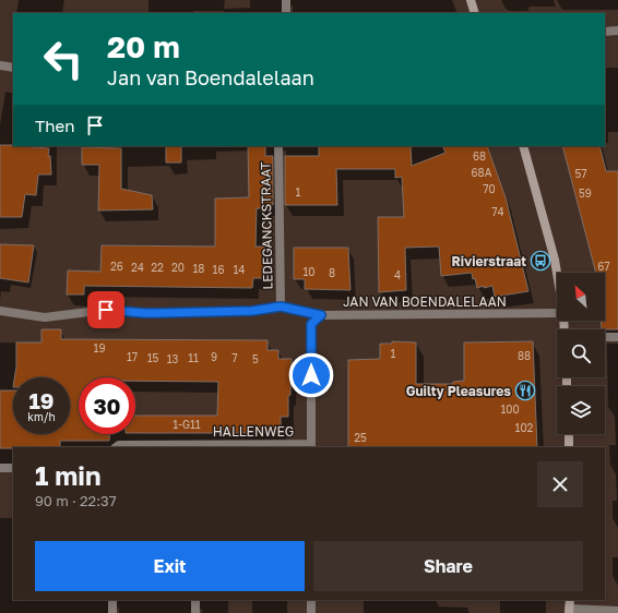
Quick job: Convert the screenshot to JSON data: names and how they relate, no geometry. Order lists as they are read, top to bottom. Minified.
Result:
{"streets":{"street":["LEDEGANCKSTRAAT","JAN VAN BOENDALELAAN","HALLENWEG"]},"crossings":[["LEDEGANCKSTRAAT","JAN VAN BOENDALELAAN"]],"places":{"bus stop":["Rivierstraat"],"restaurant":["Guilty Pleasures"]},"house_numbers":["68","68A","57","70","1","59","74","26","67","24","22","20","18","16","14","10","8","4","19","1","88","17","9","15","11","7","13","5","100","1-G11","102","25"],"north":"top left","page":{"turn":["20 m","Jan van Boendalelaan"],"then":"Then","speed":"19 km/h","limit":"30","heading":["1 min","90 m · 22:37"],"buttons":["Exit","Share"]}}
